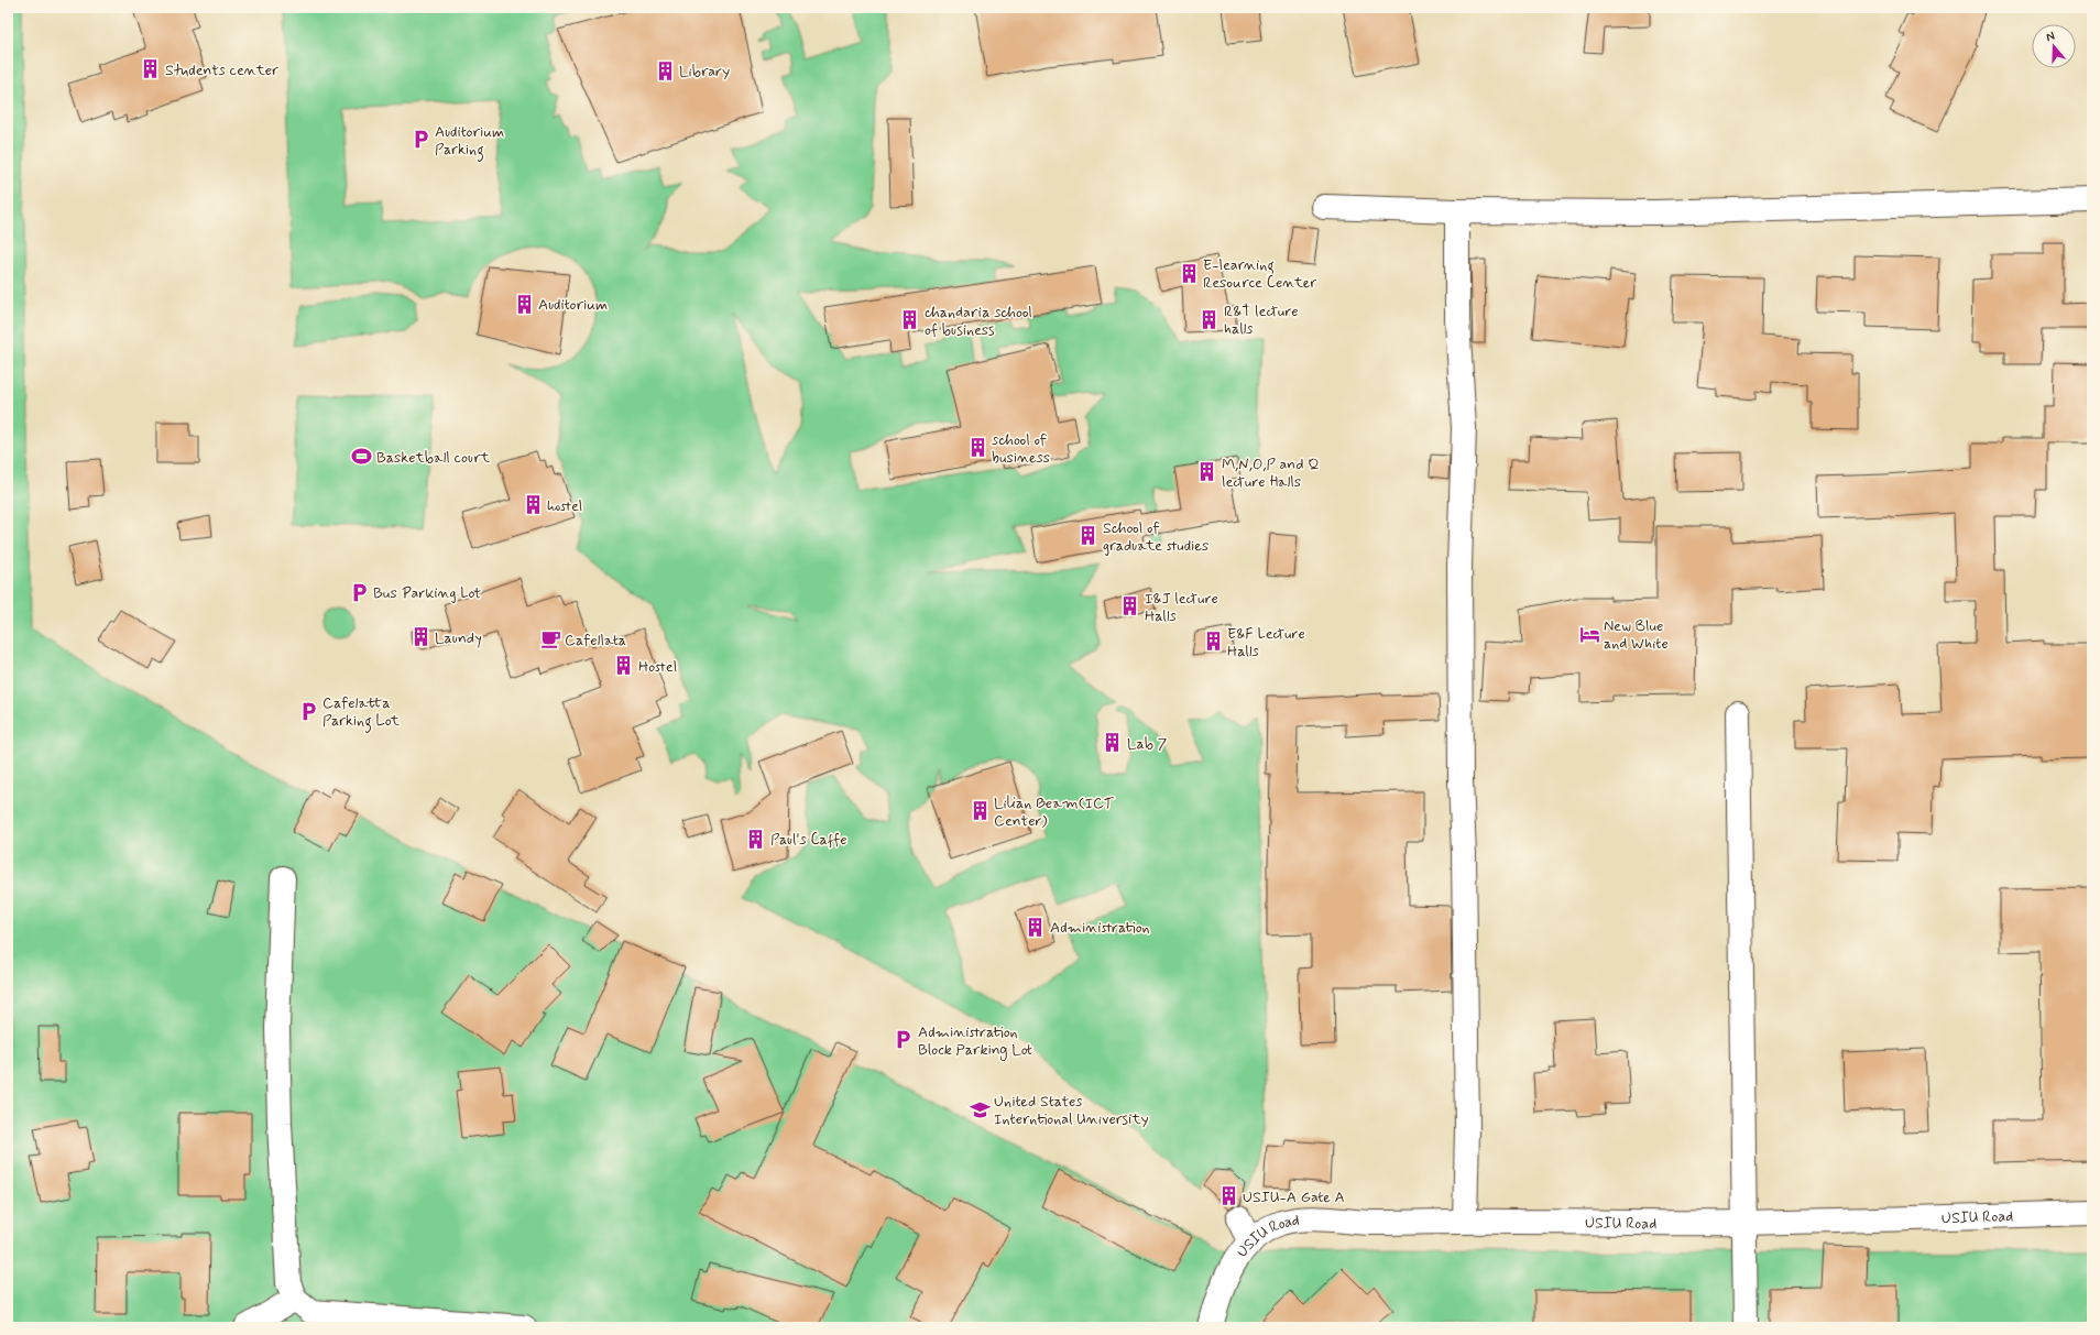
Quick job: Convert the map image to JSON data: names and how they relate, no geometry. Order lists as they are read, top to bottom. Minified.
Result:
{"streets":{"street":["USIU Road"]},"places":{"building":["Students center","Library","E-learning Resource Center","Auditorium","R&T lecture halls","chandaria school of business","school of business","M,N,O,P and Q lecture Halls","hostel","School of graduate studies","I&J lecture Halls","Laundy","E&F Lecture Halls","Hostel","Lab 7","Lilian Beam(ICT Center)","Paul's Caffe","Administration","USIU-A Gate A"],"parking":["Auditorium Parking","Bus Parking Lot","Cafelatta Parking Lot","Administration Block Parking Lot"],"sports":["Basketball court"],"hotel":["New Blue and White"],"cafe":["Cafellata"],"school or university":["United States Interntional University"]},"north":"top"}
